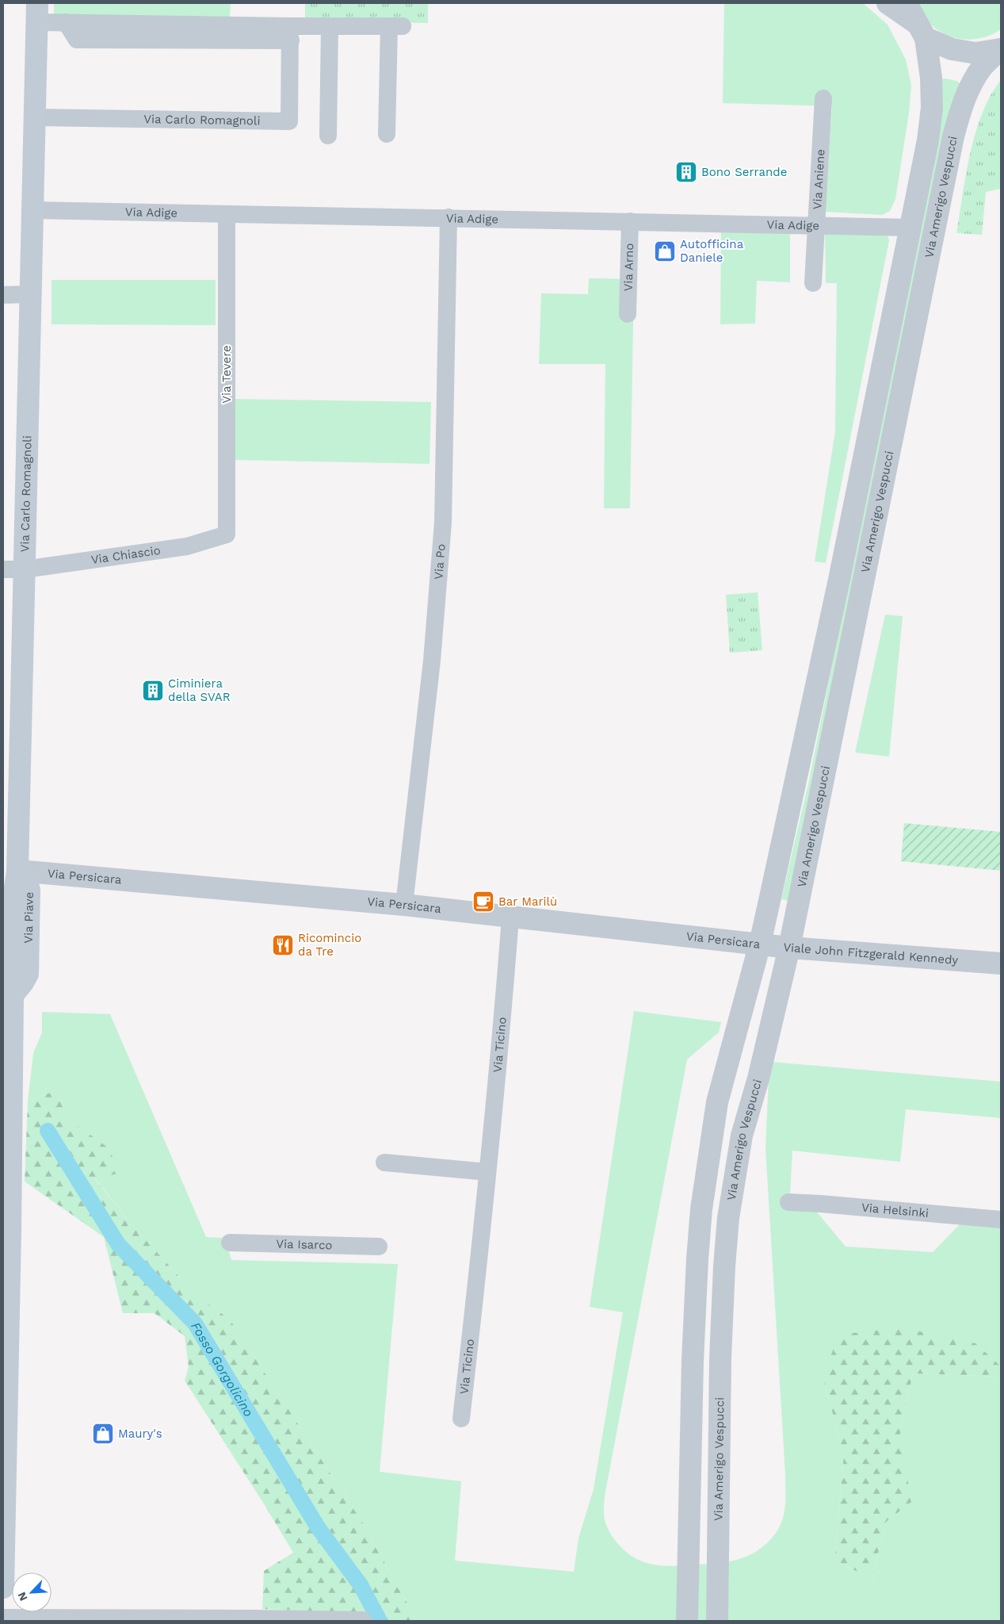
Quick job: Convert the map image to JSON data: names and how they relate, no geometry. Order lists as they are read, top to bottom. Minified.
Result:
{"streets":{"main road":["Via Carlo Romagnoli","Via Piave"],"street":["Via Aniene","Via Amerigo Vespucci","Via Adige","Via Arno","Via Tevere","Via Chiascio","Via Po","Via Persicara","Viale John Fitzgerald Kennedy","Via Ticino","Via Helsinki","Via Isarco"]},"crossings":[["Via Carlo Romagnoli","Via Adige"],["Via Carlo Romagnoli","Via Chiascio"],["Via Carlo Romagnoli","Via Persicara"],["Via Carlo Romagnoli","Via Piave"],["Via Aniene","Via Adige"],["Via Amerigo Vespucci","Via Adige"],["Via Amerigo Vespucci","Via Persicara"],["Via Amerigo Vespucci","Viale John Fitzgerald Kennedy"],["Via Adige","Via Arno"],["Via Adige","Via Tevere"],["Via Adige","Via Po"],["Via Tevere","Via Chiascio"],["Via Po","Via Persicara"],["Via Persicara","Via Piave"],["Via Persicara","Viale John Fitzgerald Kennedy"],["Via Persicara","Via Ticino"]],"water":["Fosso Gorgolicino"],"places":{"building":["Bono Serrande","Ciminiera della SVAR"],"shop":["Autofficina Daniele","Maury's"],"cafe":["Bar Marilù"],"restaurant":["Ricomincio da Tre"]},"north":"bottom left"}
